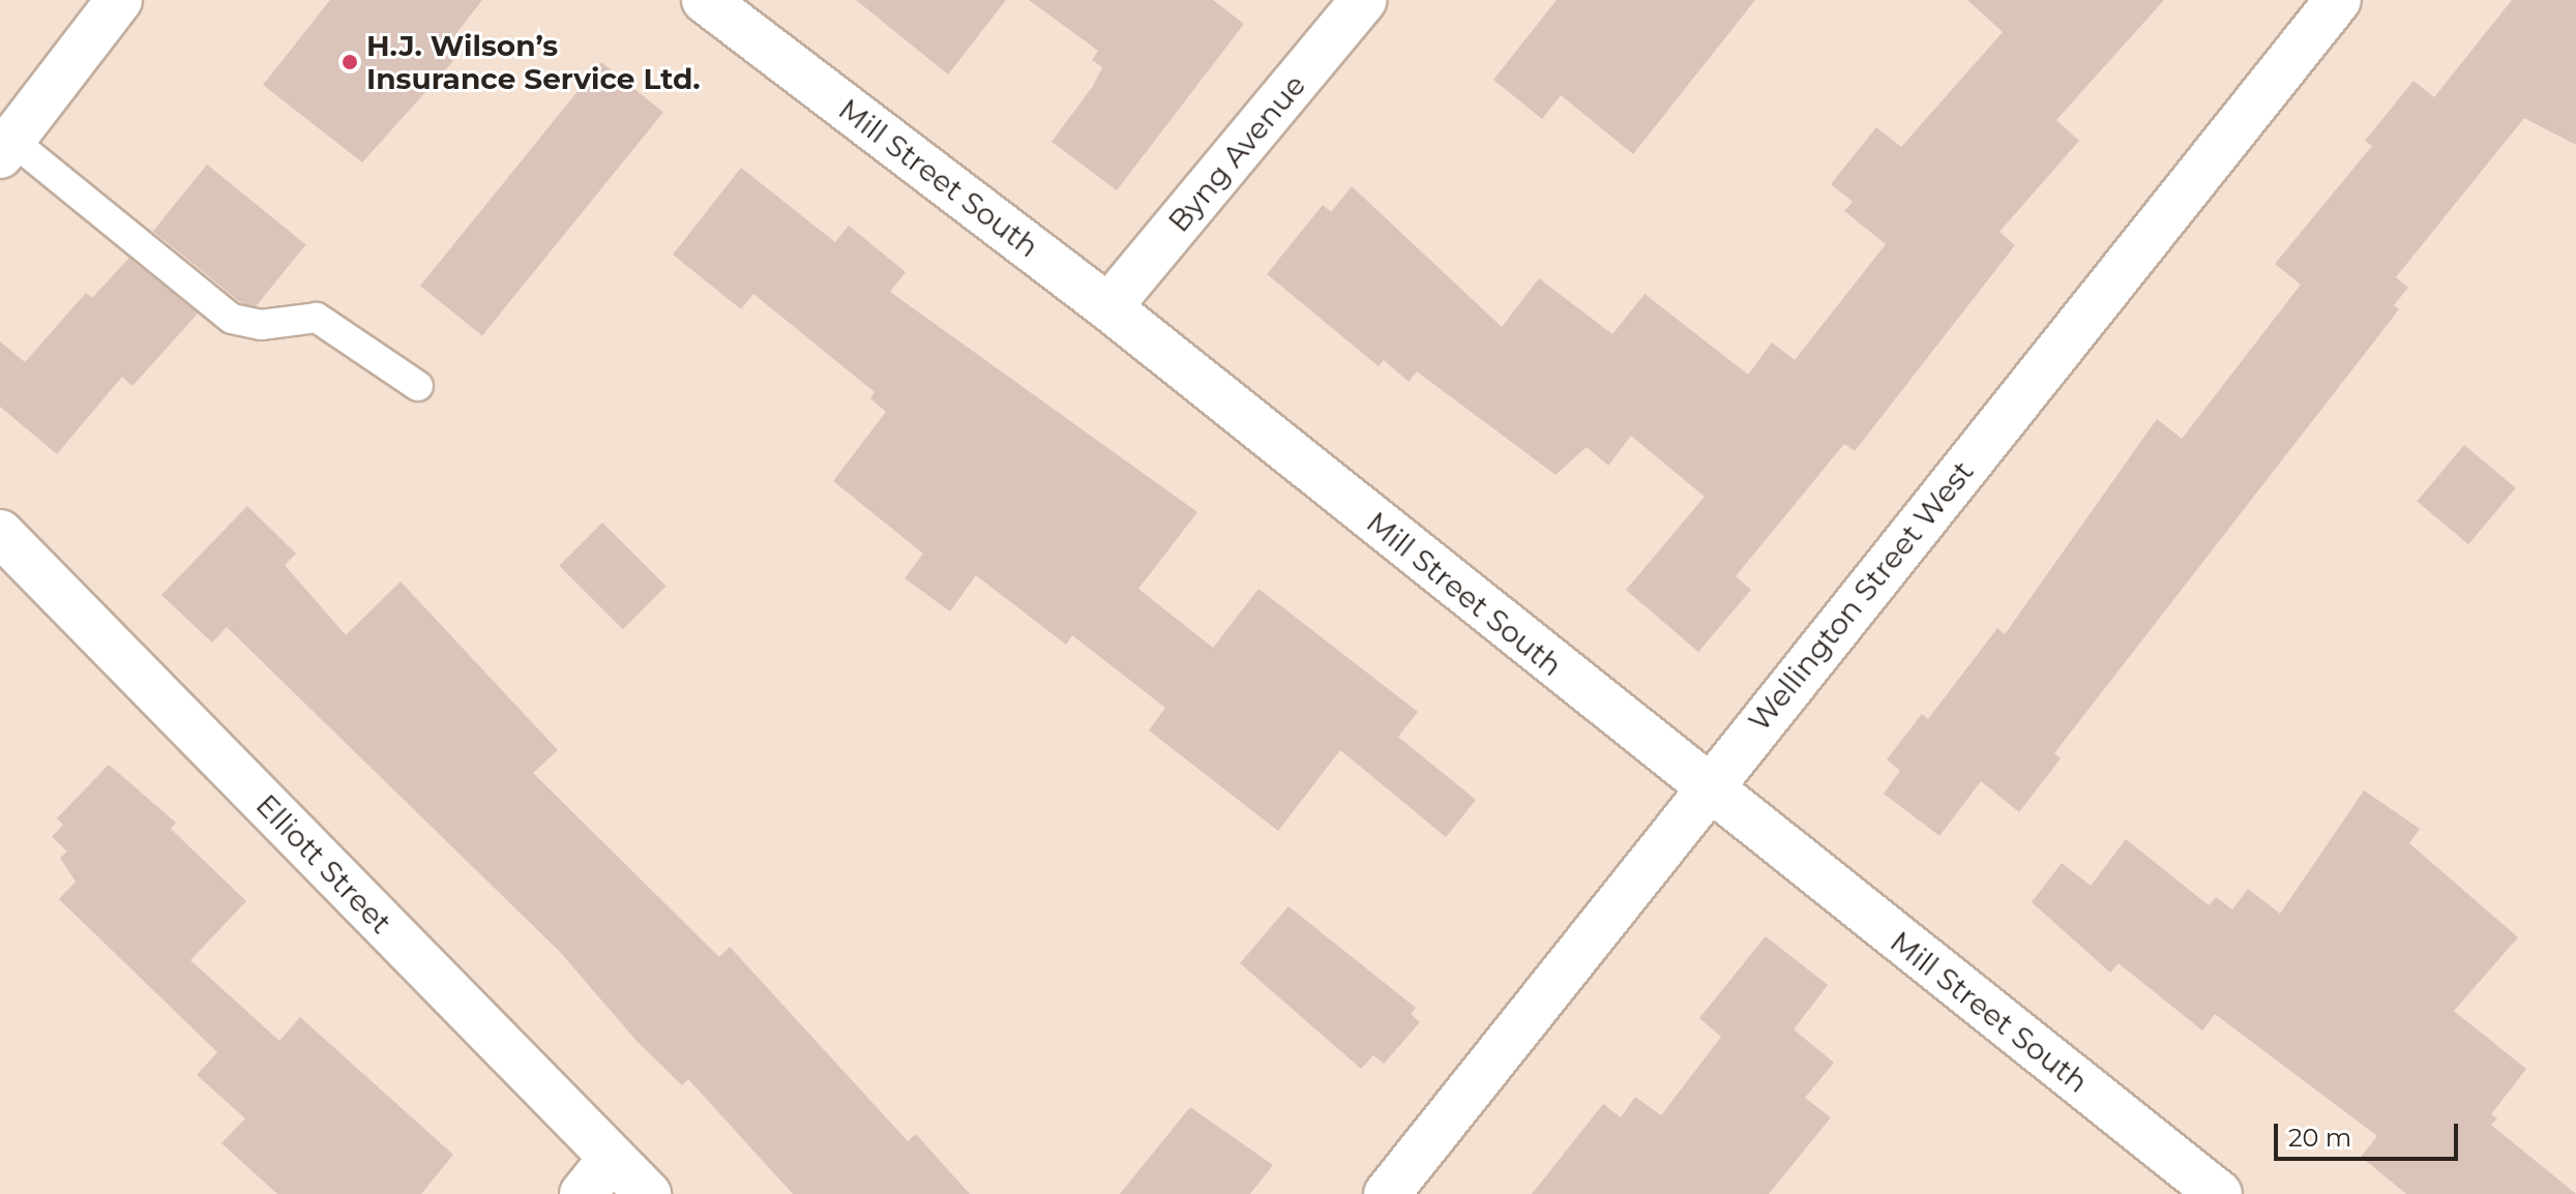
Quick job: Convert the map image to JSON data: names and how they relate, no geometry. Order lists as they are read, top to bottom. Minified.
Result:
{"streets":{"street":["Byng Avenue","Mill Street South","Wellington Street West","Elliott Street"]},"crossings":[["Byng Avenue","Mill Street South"],["Mill Street South","Wellington Street West"]],"places":["H.J. Wilson’s Insurance Service Ltd."],"scale_bar":"20 m"}
